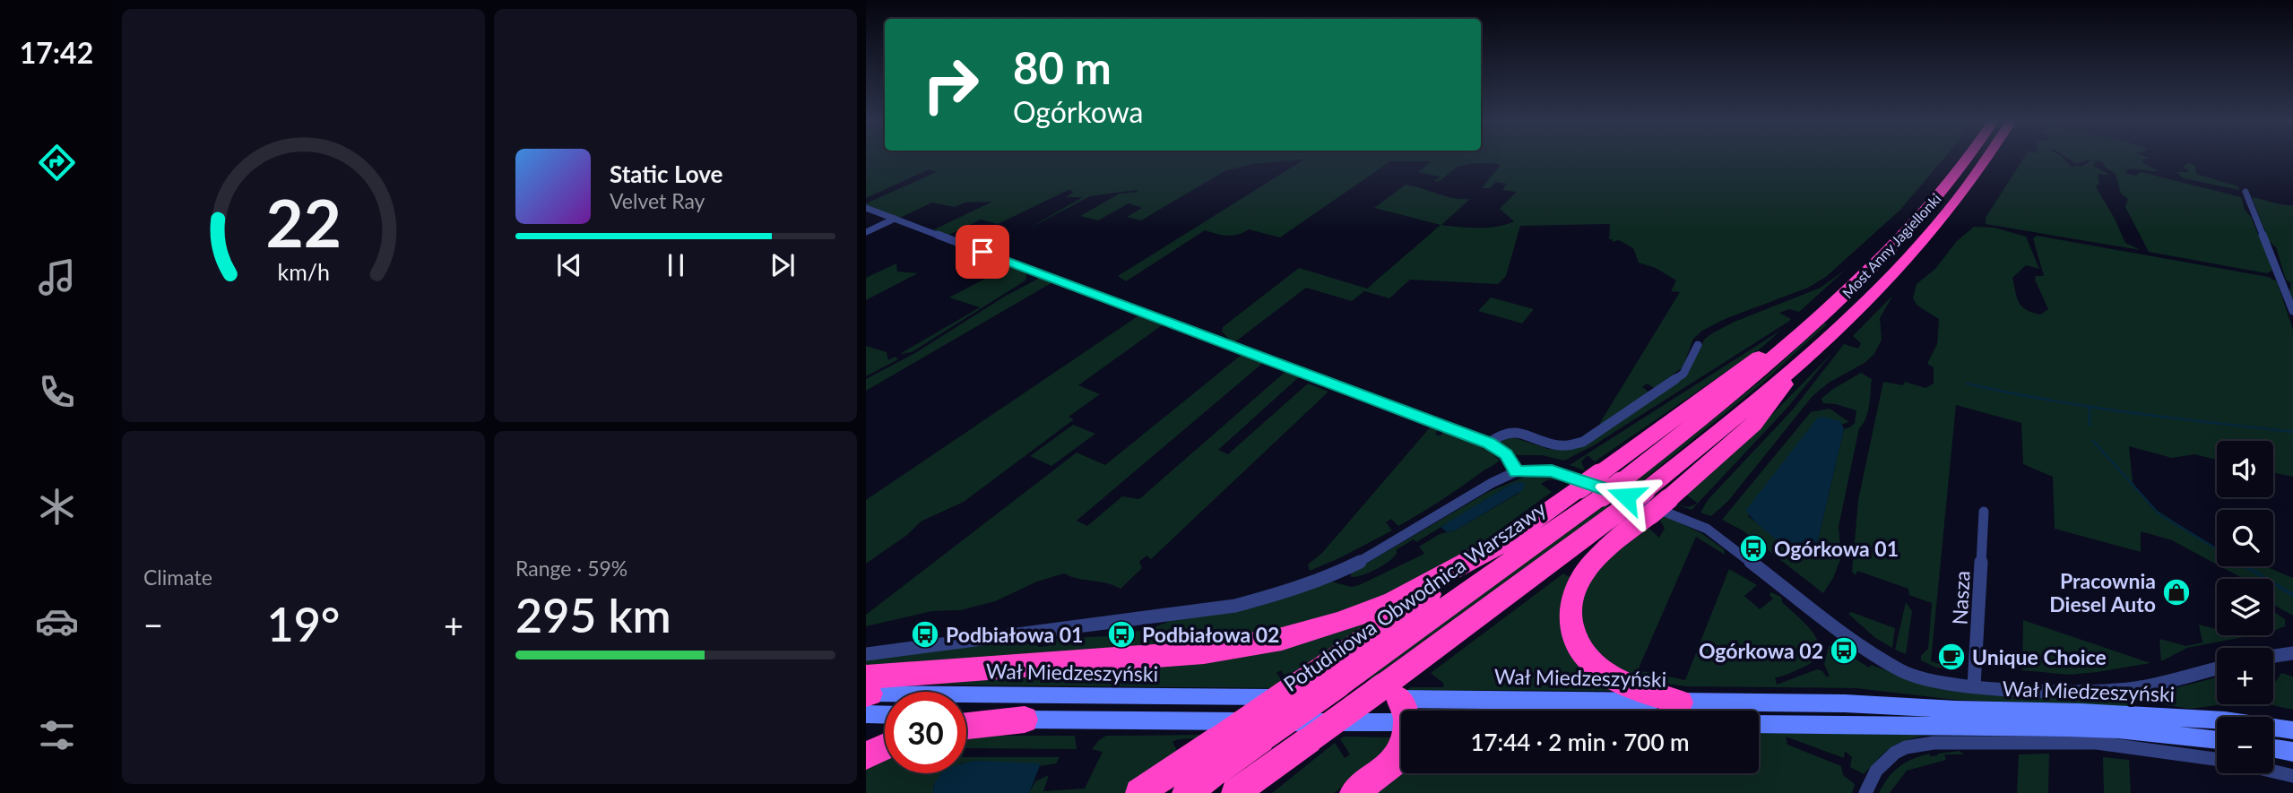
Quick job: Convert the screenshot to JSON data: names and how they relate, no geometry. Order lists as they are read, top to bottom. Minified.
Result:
{"streets":{"highway":["Most Anny Jagiellonki","Południowa Obwodnica Warszawy"],"main road":["Wał Miedzeszyński"],"street":["Nasza"]},"crossings":[["Most Anny Jagiellonki","Południowa Obwodnica Warszawy"]],"places":{"bus stop":["Ogórkowa 01","Podbiałowa 01","Podbiałowa 02","Ogórkowa 02"],"shop":["Pracownia Diesel Auto"],"cafe":["Unique Choice"]},"page":{"tabs":"17:42","turn":["80 m","Ogórkowa"],"song":["Static Love","Velvet Ray"],"tile":["Climate",["Range · 59%","295 km"]],"map_buttons":["+","−"],"heat":["−","19°","+"],"limit":"30","trip":"17:44 · 2 min · 700 m","gauge":["22","km/h"]}}
